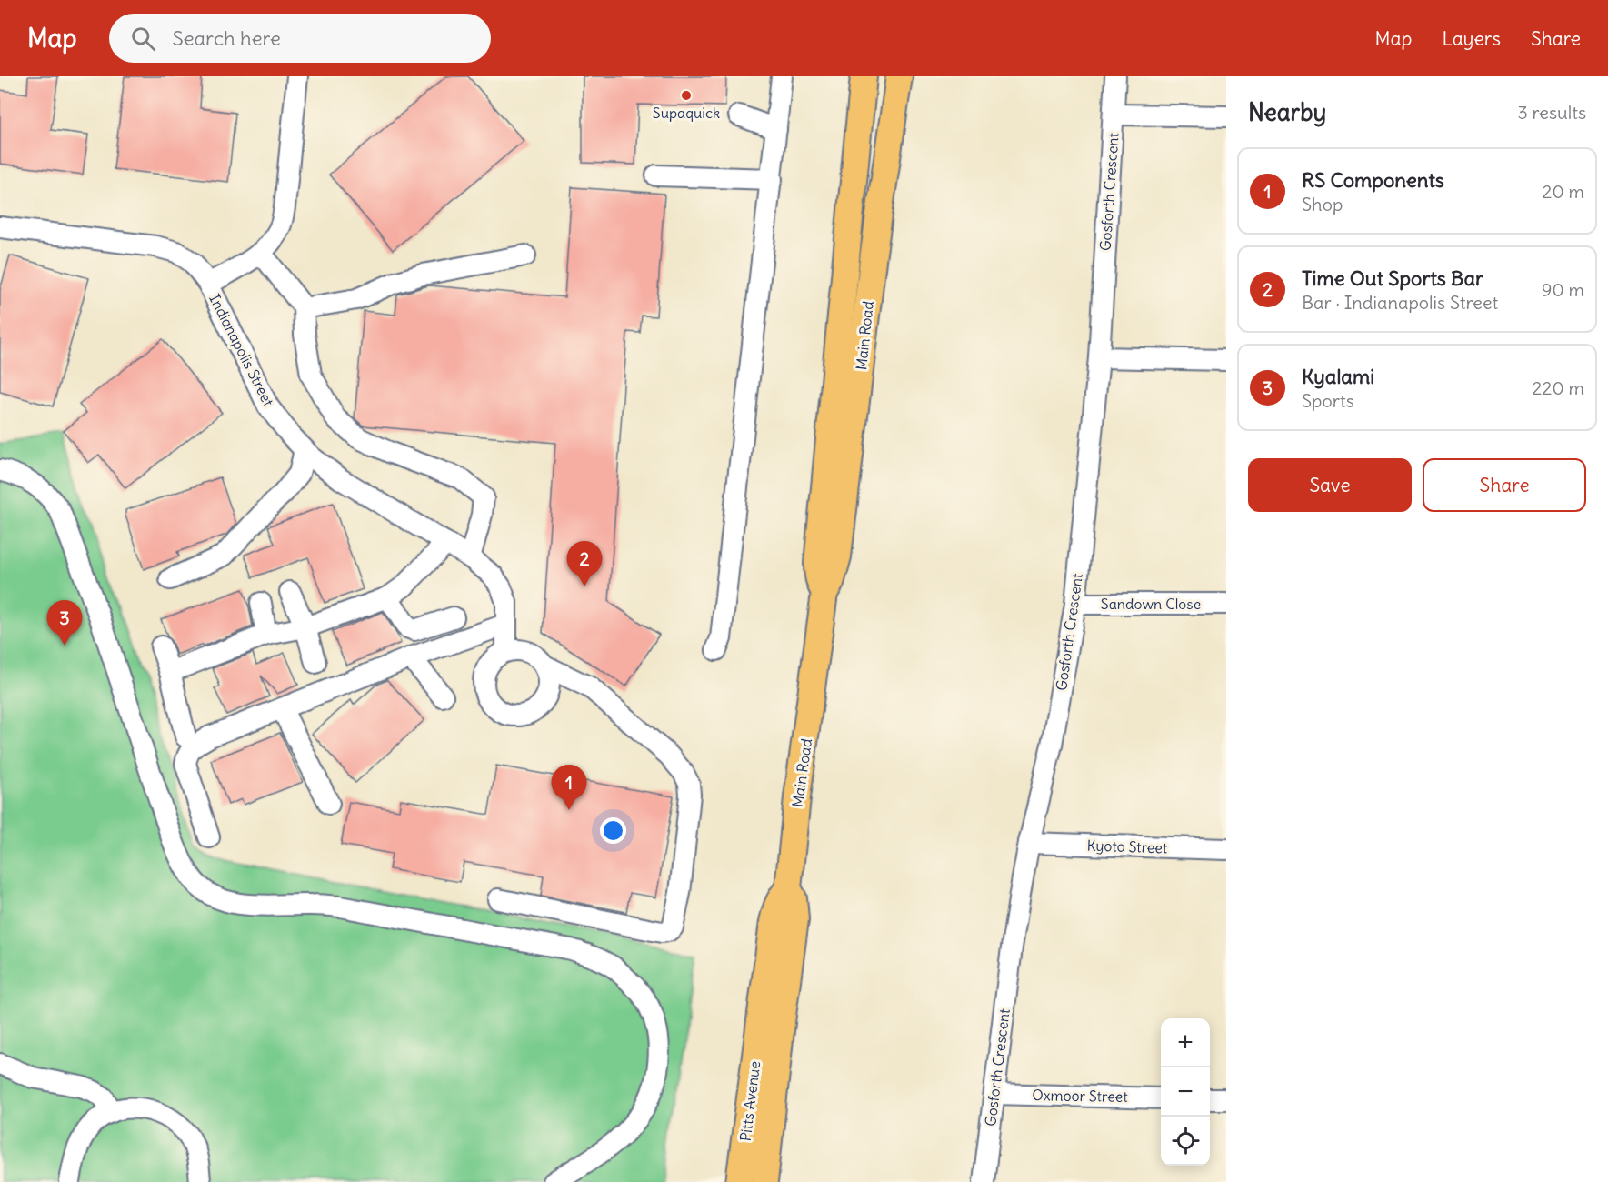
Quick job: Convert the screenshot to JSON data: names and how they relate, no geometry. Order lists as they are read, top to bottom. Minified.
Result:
{"streets":{"main road":["Main Road","Pitts Avenue"],"street":["Gosforth Crescent","Indianapolis Street","Sandown Close","Kyoto Street","Oxmoor Street"]},"crossings":[["Gosforth Crescent","Sandown Close"],["Gosforth Crescent","Kyoto Street"],["Gosforth Crescent","Oxmoor Street"],["Main Road","Pitts Avenue"]],"places":["Supaquick"],"page":{"header":"Map","search":"Search here","nav":["Map","Layers","Share"],"heading":["Nearby","3 results"],"list":[{"mark":"1","name":"RS Components","note":"Shop","value":"20 m"},{"mark":"2","name":"Time Out Sports Bar","note":"Bar · Indianapolis Street","value":"90 m"},{"mark":"3","name":"Kyalami","note":"Sports","value":"220 m"}],"buttons":["Save","Share"],"pins":["2","3","1"],"map_buttons":["+","−"]}}
